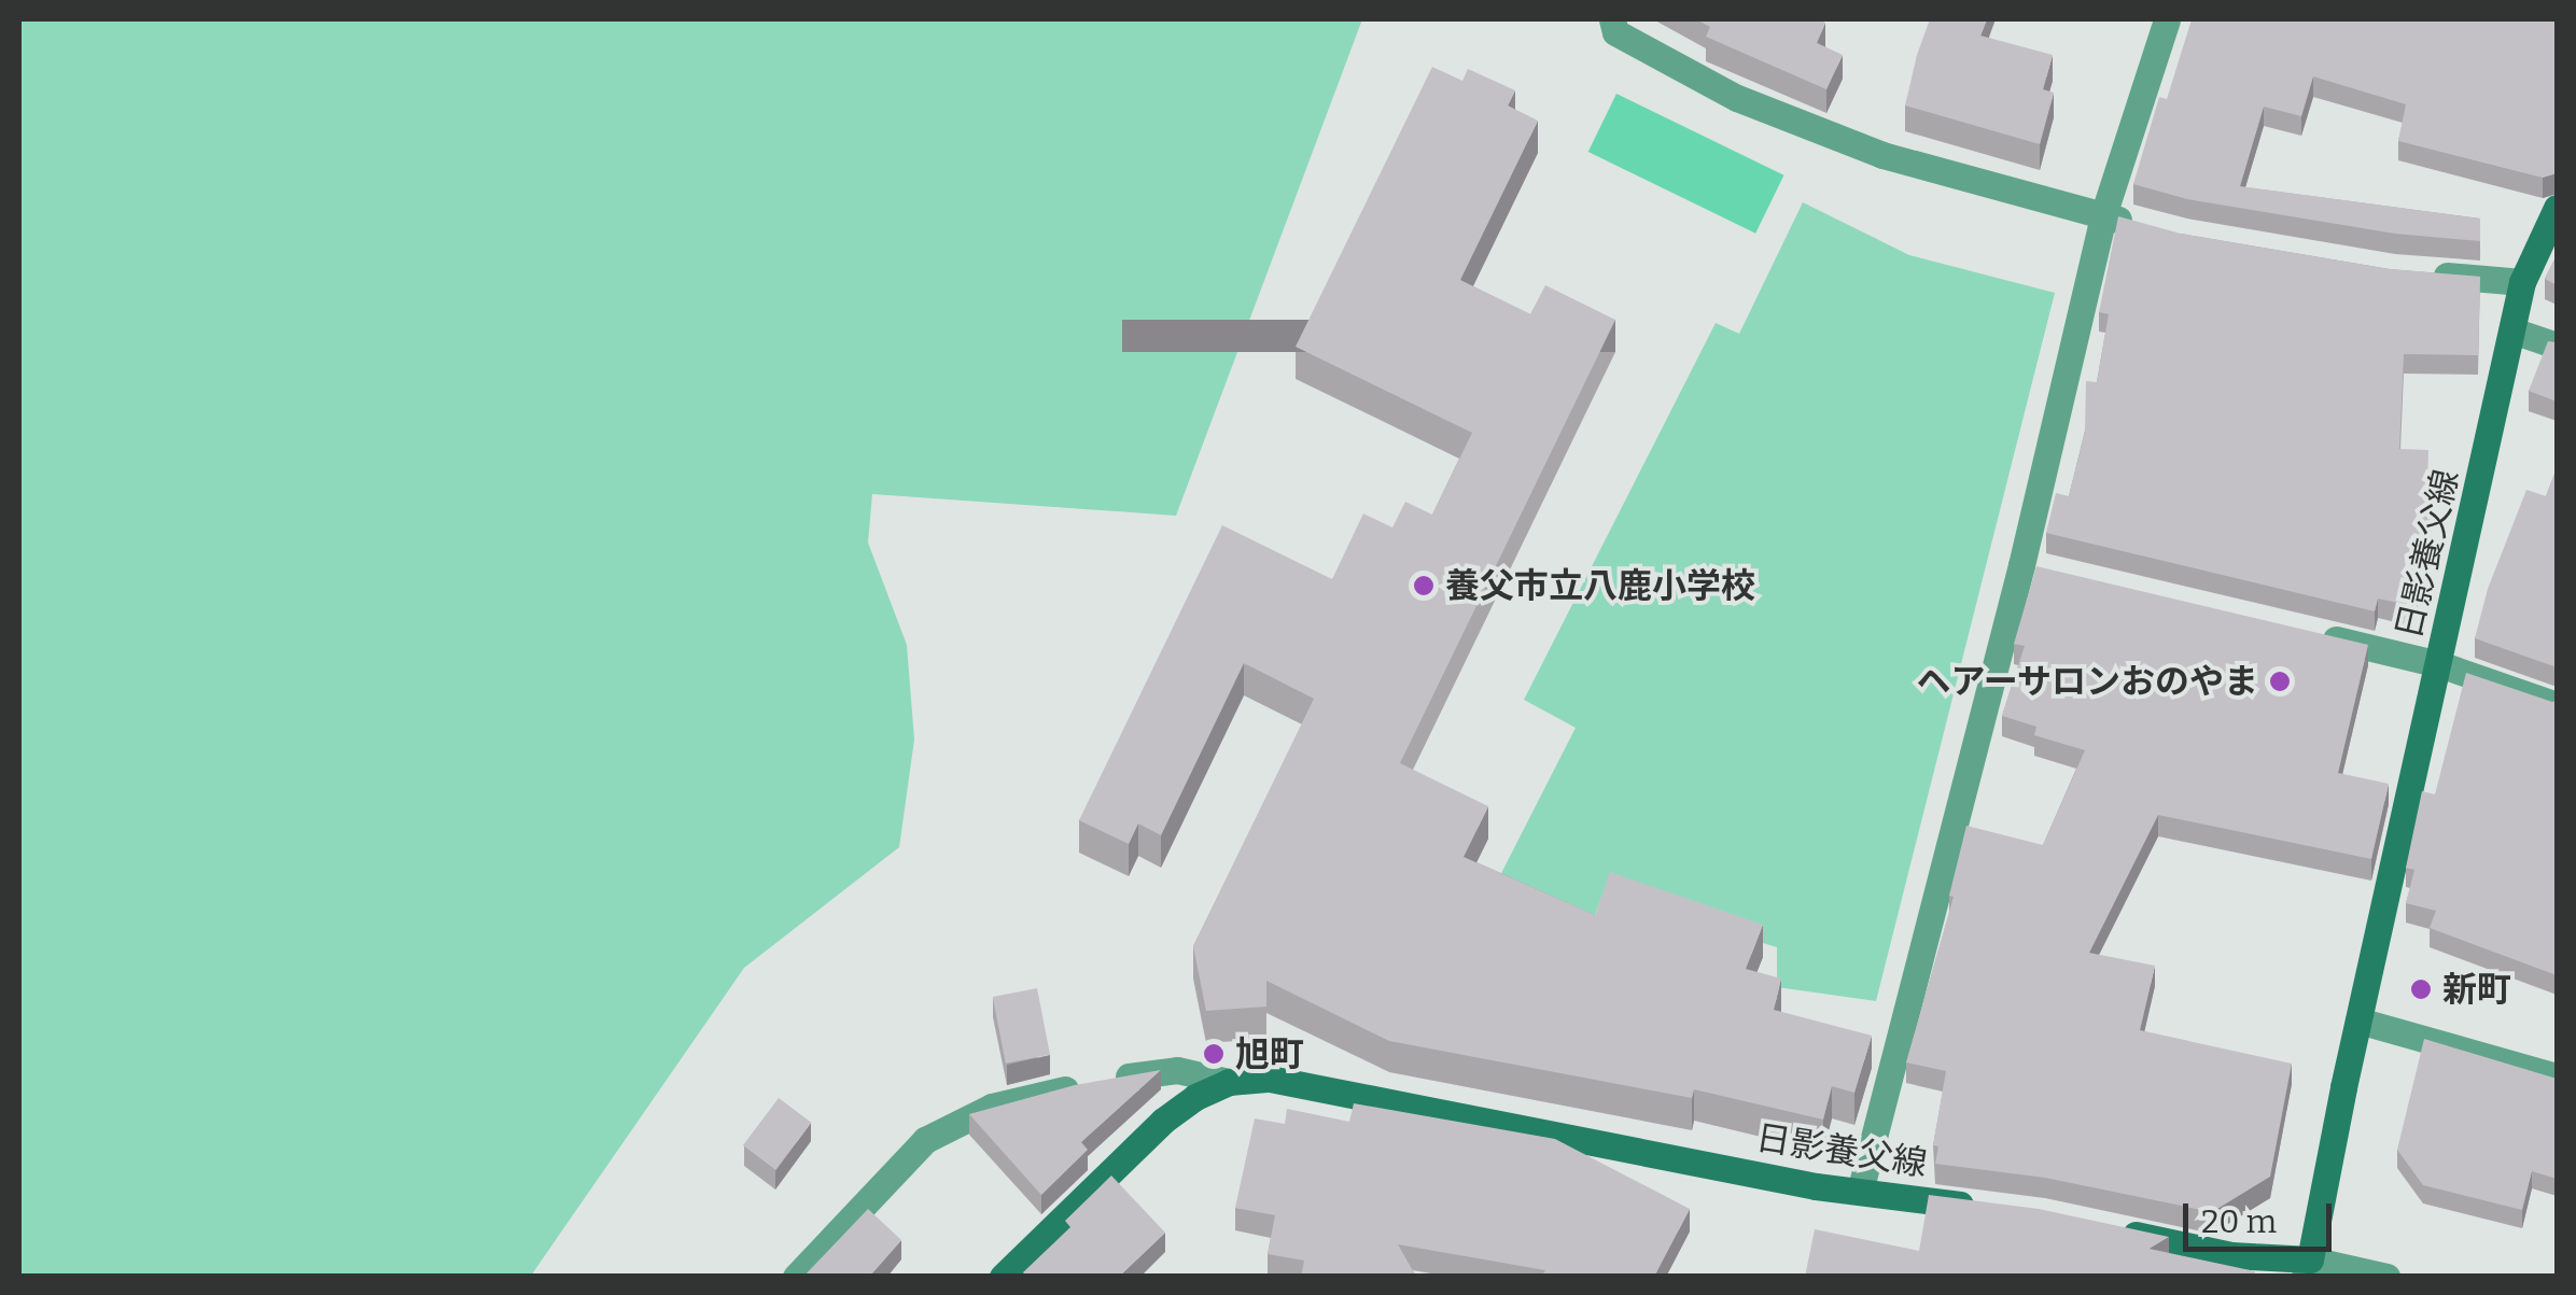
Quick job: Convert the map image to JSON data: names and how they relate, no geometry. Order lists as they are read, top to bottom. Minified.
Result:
{"streets":{"main road":["日影養父線"]},"places":["養父市立八鹿小学校","ヘアーサロンおのやま","新町","旭町"],"scale_bar":"20 m"}
